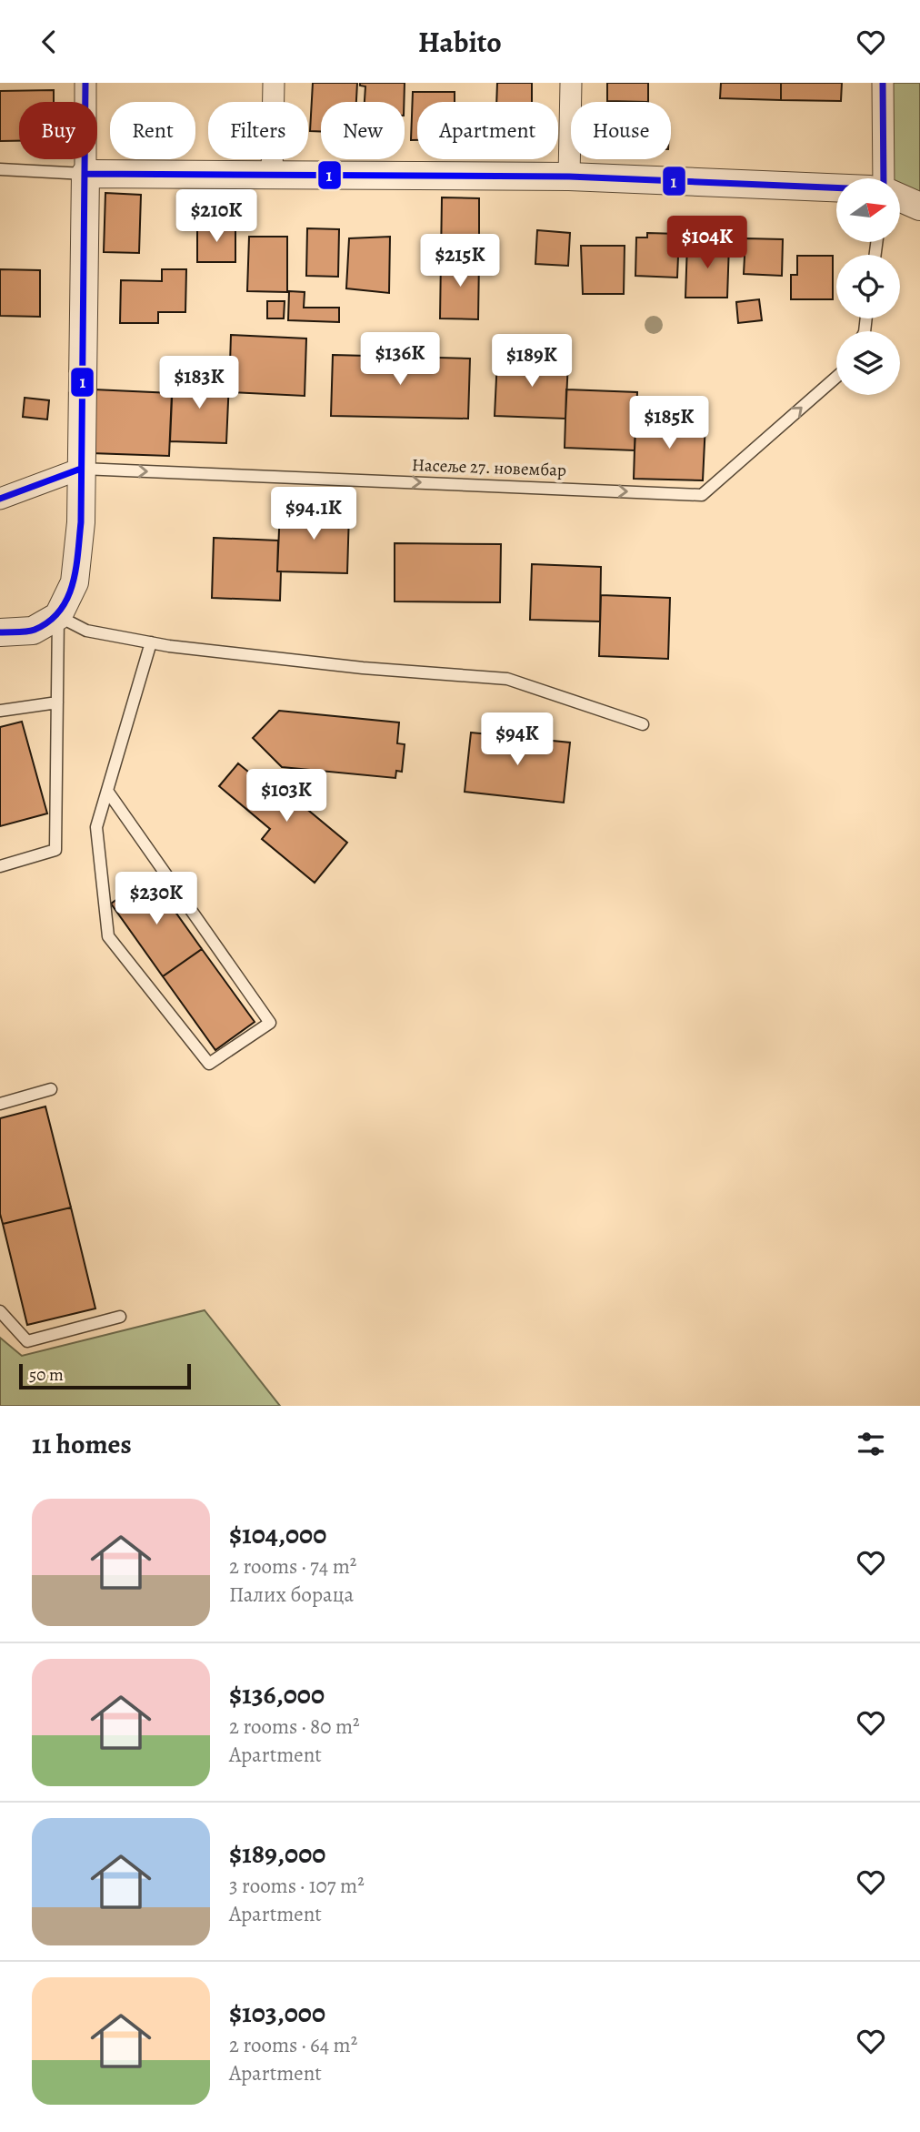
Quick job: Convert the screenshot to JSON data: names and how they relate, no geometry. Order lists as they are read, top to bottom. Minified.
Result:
{"streets":{"lane":["Насеље 27. новембар"]},"one_way":["Насеље 27. новембар"],"lines":["transit line 1"],"scale_bar":"50 m","north":"right","page":{"header":"Habito","chip":["Buy","Rent","Filters","New","Apartment","House"],"price":["$210K","$104K","$215K","$136K","$189K","$183K","$185K","$94.1K","$94K","$103K","$230K"],"scale":"50 m","heading":"11 homes","list":[{"name":"$104,000","note":"2 rooms · 74 m² · Палих бораца"},{"name":"$136,000","note":"2 rooms · 80 m² · Apartment"},{"name":"$189,000","note":"3 rooms · 107 m² · Apartment"},{"name":"$103,000","note":"2 rooms · 64 m² · Apartment"}]}}
